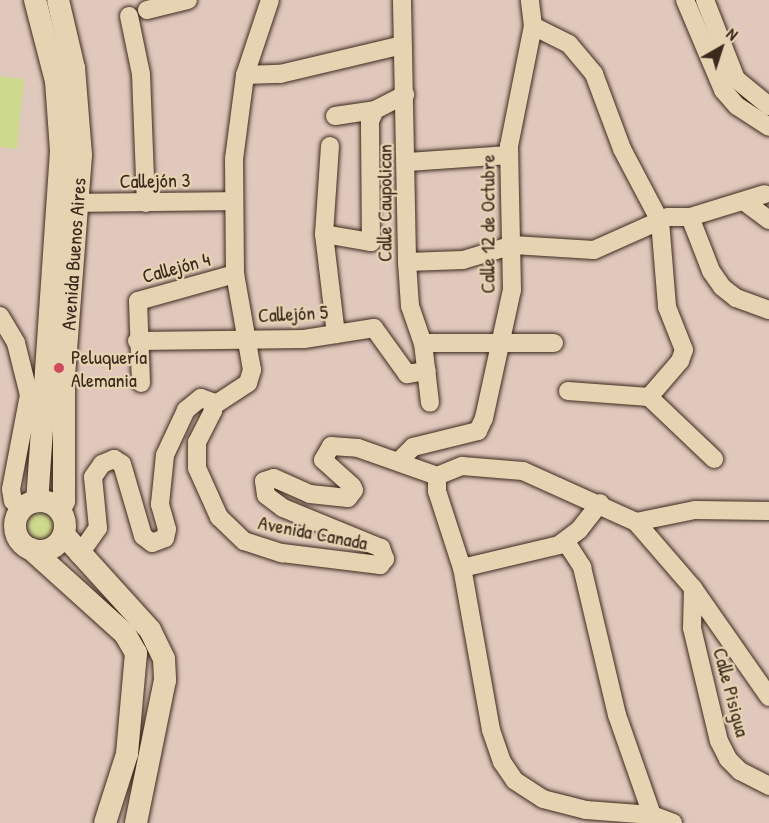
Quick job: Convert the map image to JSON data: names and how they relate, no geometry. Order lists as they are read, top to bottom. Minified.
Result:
{"streets":{"main road":["Avenida Buenos Aires"],"street":["Callejón 3","Calle Caupolican","Calle 12 de Octubre","Callejón 4","Callejón 5","Avenida Canada","Calle Pisigua"]},"crossings":[["Callejón 3","Avenida Buenos Aires"],["Calle Caupolican","Callejón 5"],["Calle 12 de Octubre","Avenida Canada"],["Callejón 4","Callejón 5"]],"places":["Peluquería Alemania"],"north":"top right"}
